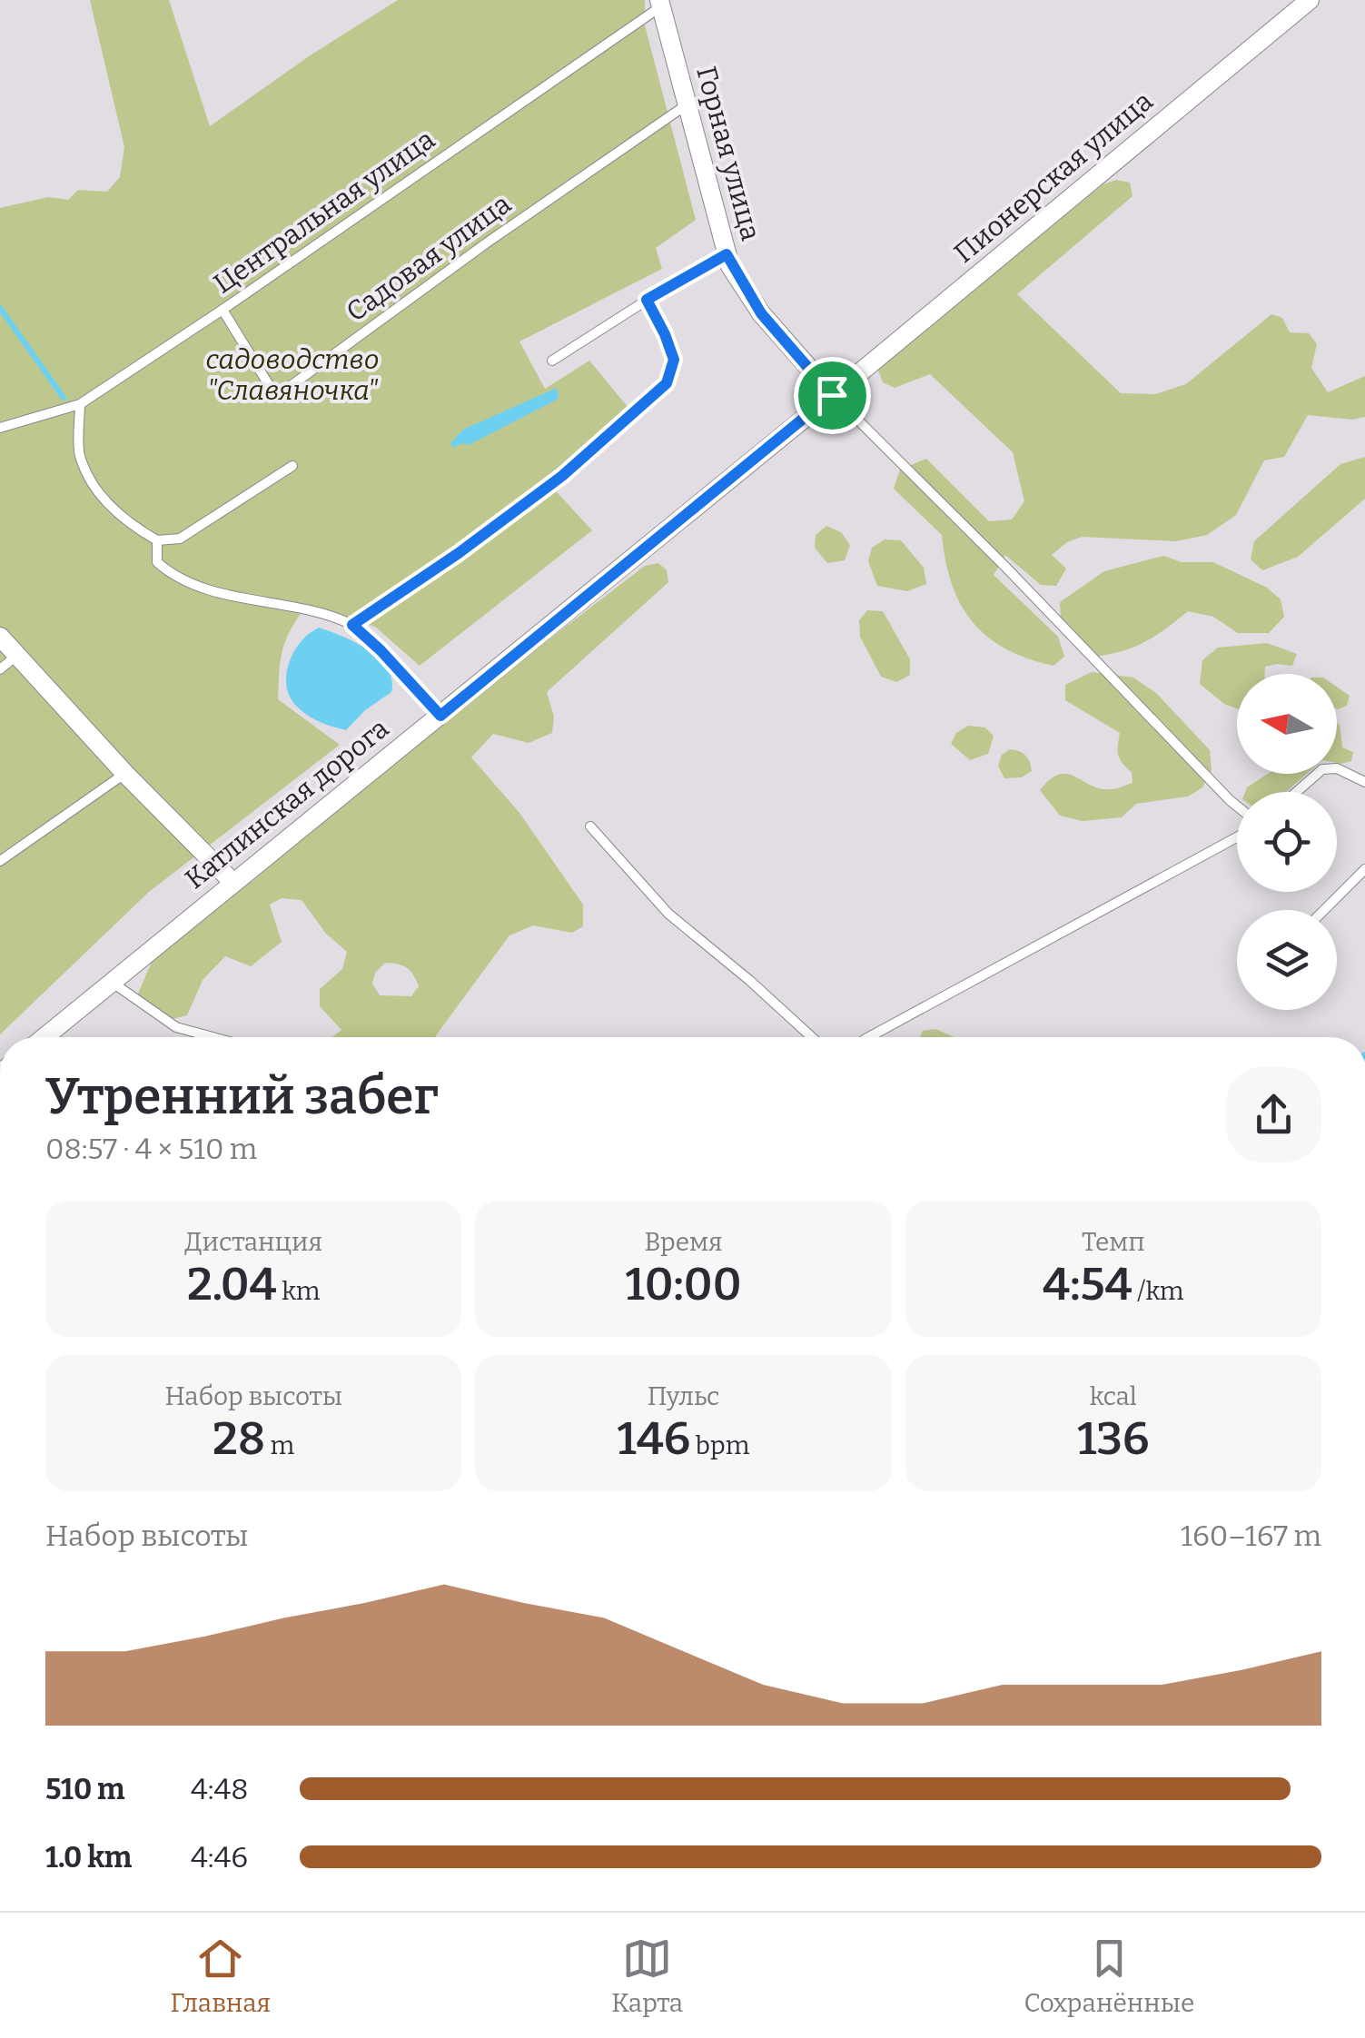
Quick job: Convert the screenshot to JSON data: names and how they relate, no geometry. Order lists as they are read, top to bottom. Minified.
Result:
{"streets":{"street":["Горная улица","Пионерская улица","Катлинская дорога"],"lane":["Центральная улица","Садовая улица"]},"crossings":[["Горная улица","Пионерская улица"],["Горная улица","Центральная улица"],["Горная улица","Садовая улица"],["Горная улица","Катлинская дорога"],["Пионерская улица","Катлинская дорога"],["Центральная улица","Садовая улица"]],"parks":["садоводство \"Славяночка\""],"north":"left","page":{"heading":["Утренний забег","08:57 · 4 × 510 m"],"stats":[["Дистанция","2.04 km"],["Время","10:00"],["Темп","4:54 /km"],["Набор высоты","28 m"],["Пульс","146 bpm"],["kcal","136"]],"chart":["Набор высоты","160–167 m"],"list":[{"name":"510 m","note":"4:48"},{"name":"1.0 km","note":"4:46"}],"tabs":["Главная","Карта","Сохранённые"]}}
